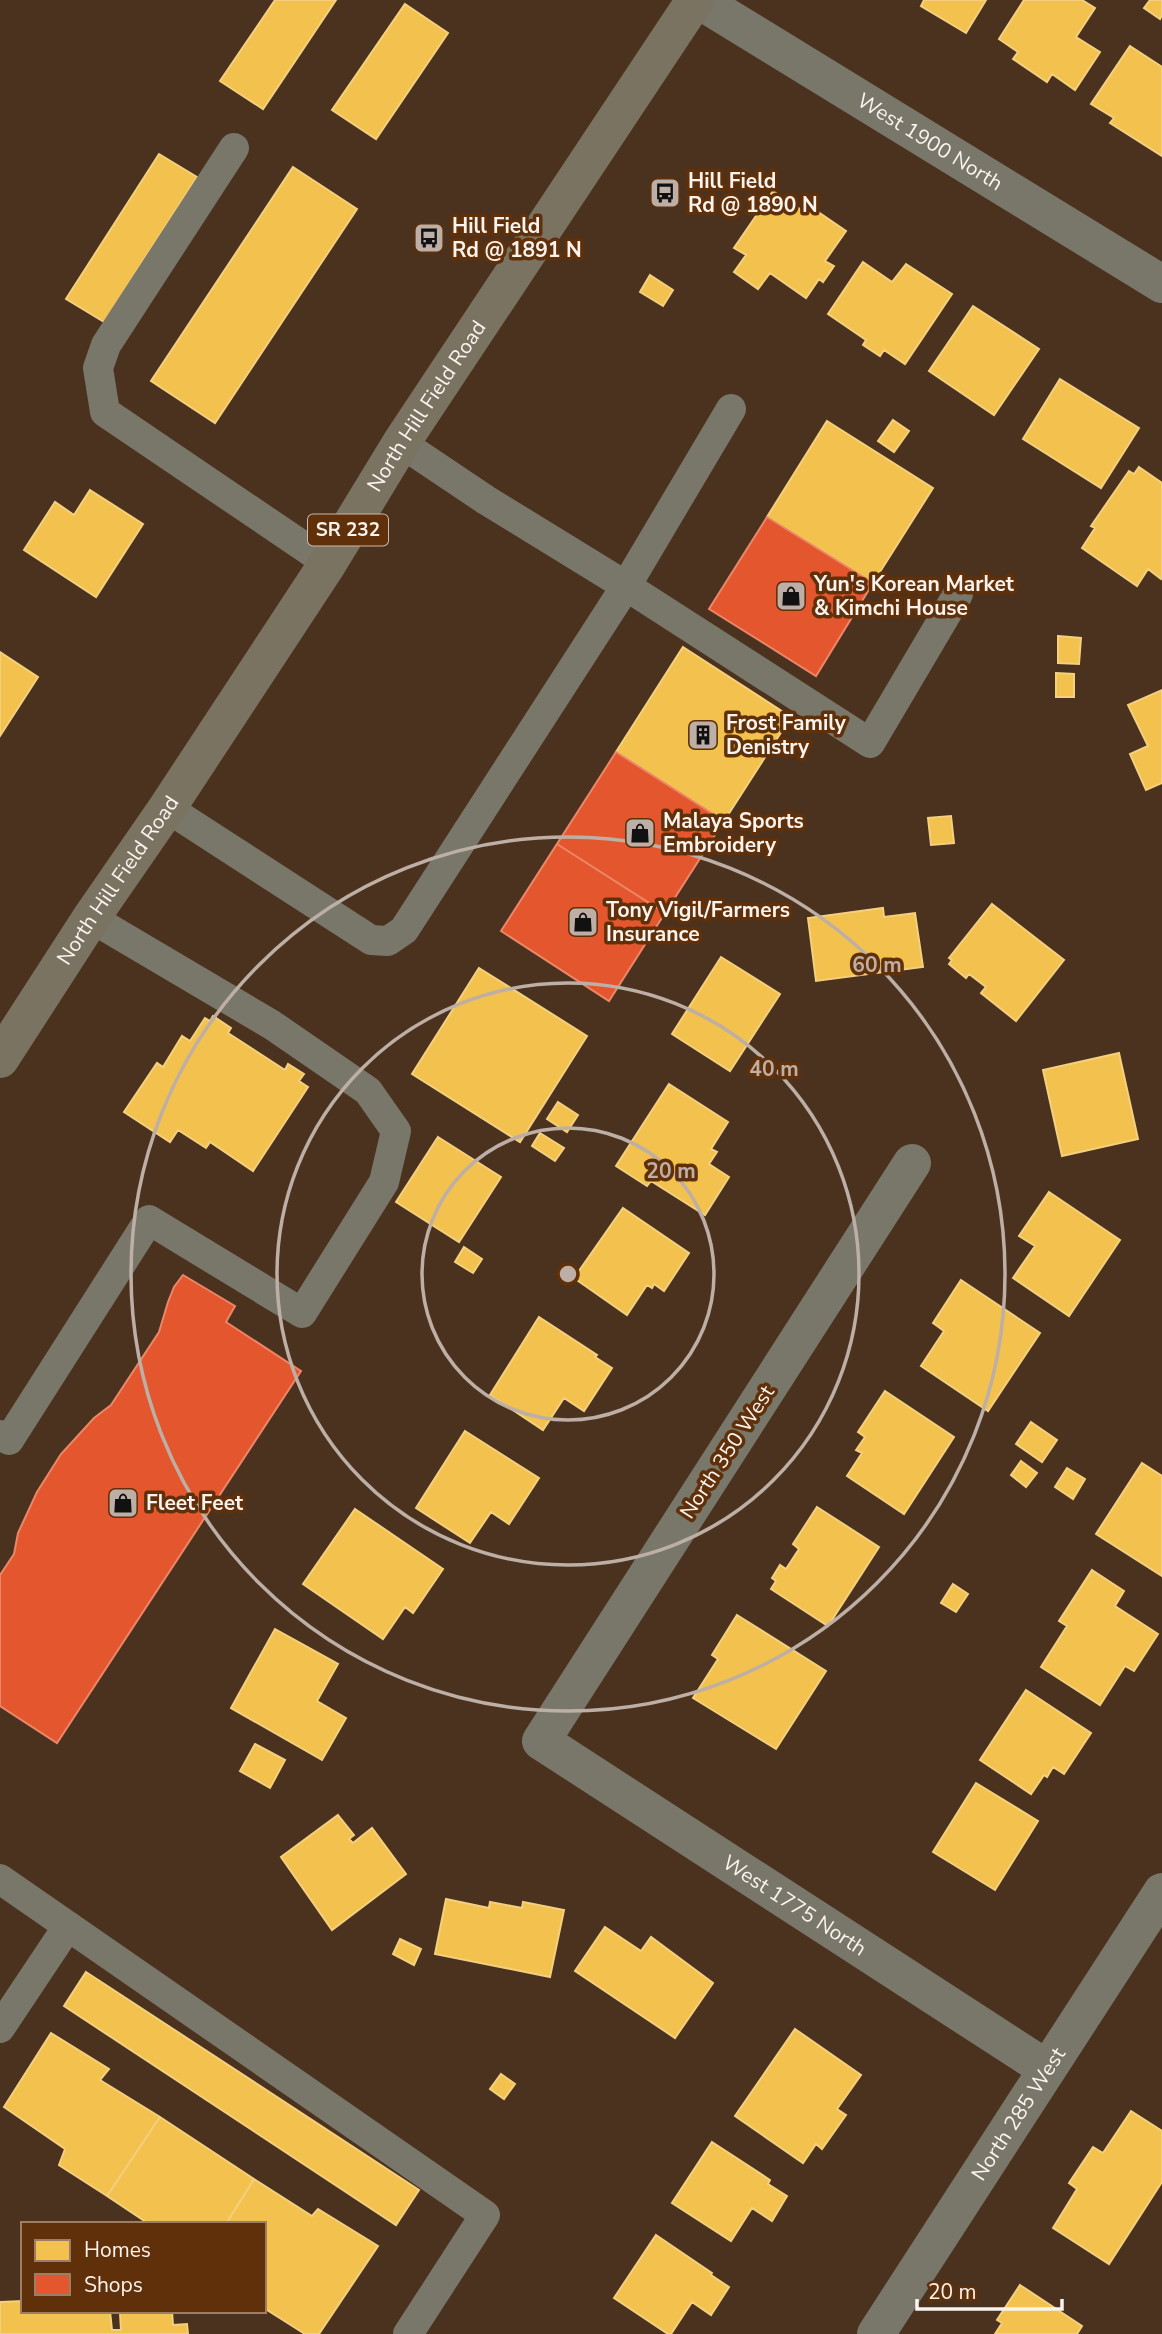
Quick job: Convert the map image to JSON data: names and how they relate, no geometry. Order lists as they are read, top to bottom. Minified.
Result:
{"streets":{"main road":["North Hill Field Road","SR 232"],"street":["West 1900 North","North 350 West","West 1775 North","North 285 West"]},"crossings":[["West 1900 North","North Hill Field Road"],["North 350 West","West 1775 North"],["West 1775 North","North 285 West"]],"places":{"bus stop":["Hill Field Rd @ 1890 N","Hill Field Rd @ 1891 N"],"shop":["Yun's Korean Market & Kimchi House","Malaya Sports Embroidery","Tony Vigil/Farmers Insurance","Fleet Feet"],"building":["Frost Family Denistry"]},"legend":["Homes","Shops"],"scale_bar":"20 m","rings":["60 m","40 m","20 m"]}
